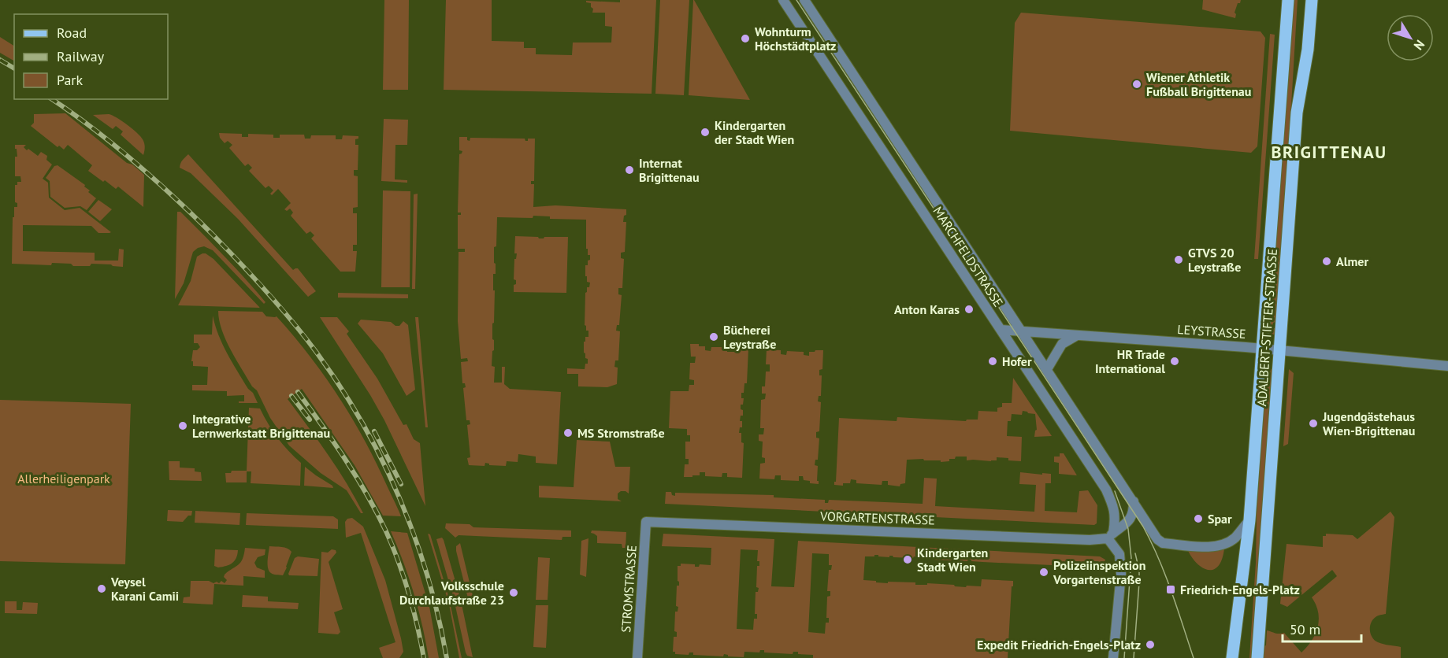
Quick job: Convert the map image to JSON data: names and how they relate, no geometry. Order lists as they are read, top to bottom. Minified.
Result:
{"streets":{"main road":["ADALBERT-STIFTER-STRASSE"],"street":["MARCHFELDSTRASSE","LEYSTRASSE","VORGARTENSTRASSE","STROMSTRASSE"]},"crossings":[["MARCHFELDSTRASSE","ADALBERT-STIFTER-STRASSE"],["MARCHFELDSTRASSE","LEYSTRASSE"],["MARCHFELDSTRASSE","VORGARTENSTRASSE"],["ADALBERT-STIFTER-STRASSE","LEYSTRASSE"],["VORGARTENSTRASSE","STROMSTRASSE"]],"districts":["BRIGITTENAU"],"parks":["Allerheiligenpark"],"places":{"other":["Wohnturm Höchstädtplatz","Wiener Athletik Fußball Brigittenau","Kindergarten der Stadt Wien","Internat Brigittenau","GTVS 20 Leystraße","Almer","Anton Karas","Bücherei Leystraße","Hofer","HR Trade International","Jugendgästehaus Wien-Brigittenau","Integrative Lernwerkstatt Brigittenau","MS Stromstraße","Spar","Kindergarten Stadt Wien","Polizeiinspektion Vorgartenstraße","Veysel Karani Camii","Volksschule Durchlaufstraße 23","Expedit Friedrich-Engels-Platz"],"transit":["Friedrich-Engels-Platz"]},"legend":["Road","Railway","Park"],"scale_bar":"50 m","north":"bottom right"}
